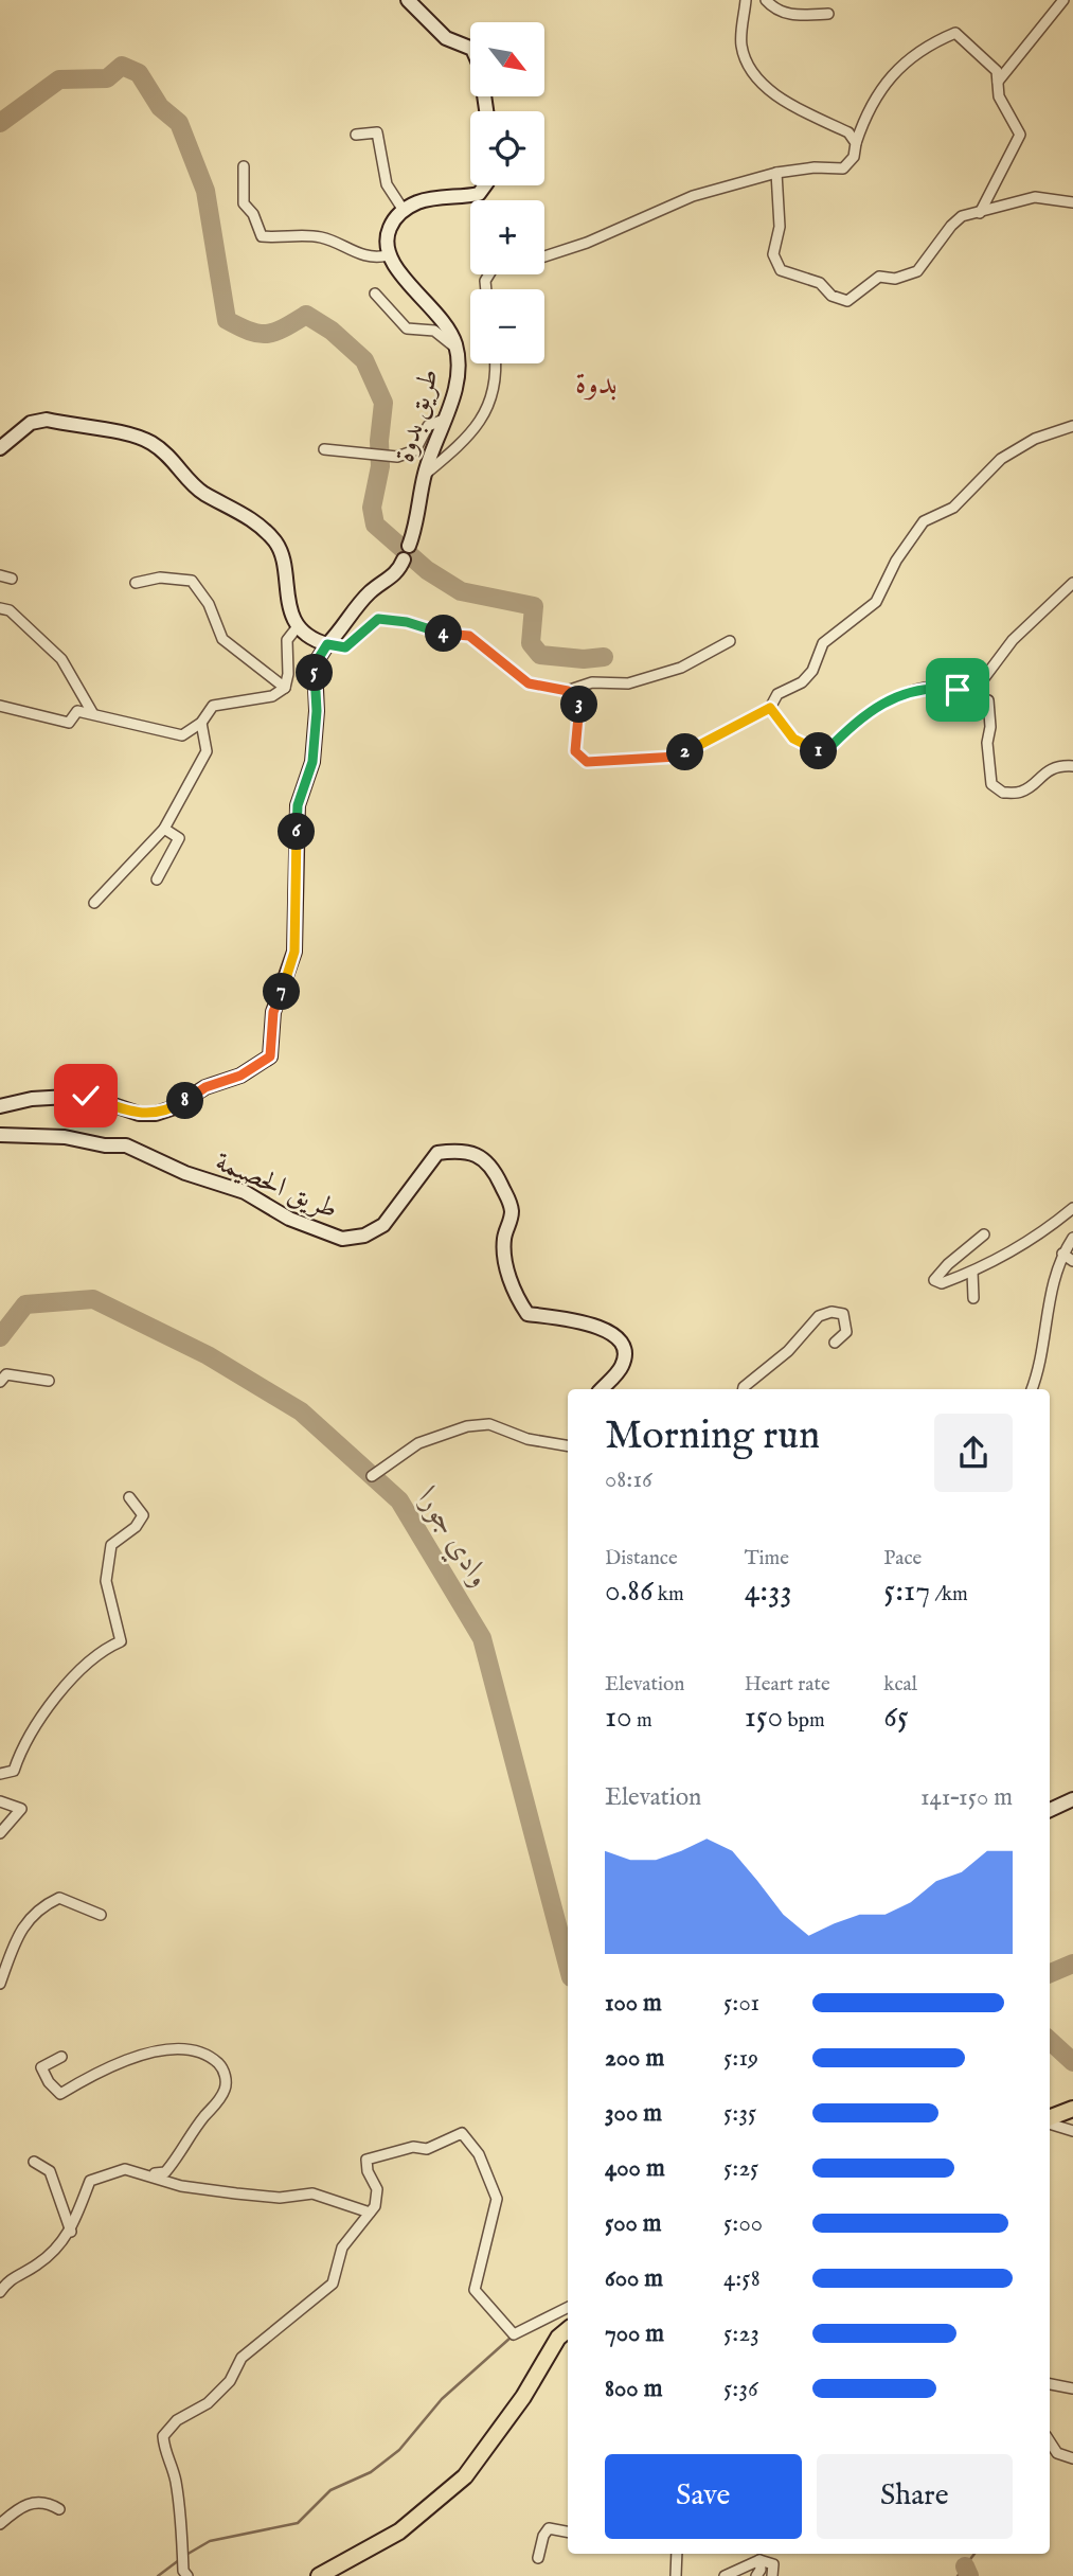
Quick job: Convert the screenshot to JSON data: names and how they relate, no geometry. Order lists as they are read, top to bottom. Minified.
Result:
{"streets":{"street":["طريق بدوة","طريق الحصيمة"]},"districts":["بدوة"],"water":["وادي جورا"],"north":"bottom right","page":{"map_buttons":["+","−"],"pins":["4","5","3","1","2","6","7","8"],"heading":["Morning run","08:16"],"stats":[["Distance","0.86 km"],["Time","4:33"],["Pace","5:17 /km"],["Elevation","10 m"],["Heart rate","150 bpm"],["kcal","65"]],"chart":["Elevation","141–150 m"],"list":[{"name":"100 m","note":"5:01"},{"name":"200 m","note":"5:19"},{"name":"300 m","note":"5:35"},{"name":"400 m","note":"5:25"},{"name":"500 m","note":"5:00"},{"name":"600 m","note":"4:58"},{"name":"700 m","note":"5:23"},{"name":"800 m","note":"5:36"}],"buttons":["Save","Share"]}}
